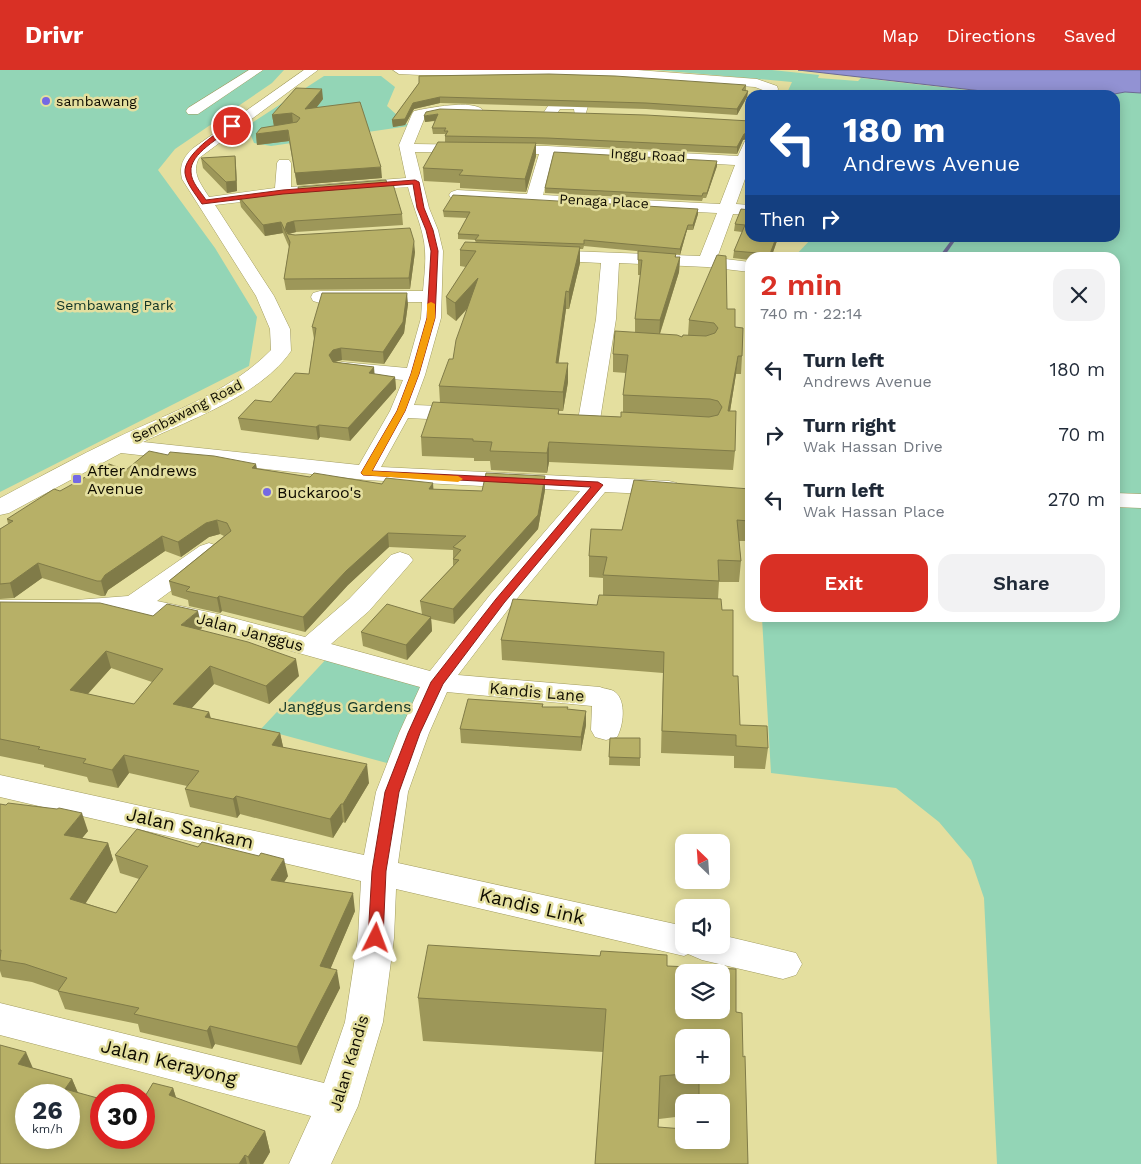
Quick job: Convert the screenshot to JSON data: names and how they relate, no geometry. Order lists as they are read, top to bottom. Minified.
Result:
{"streets":{"street":["Inggu Road","Penaga Place","Sembawang Road","Jalan Janggus","Kandis Lane","Jalan Sankam","Kandis Link","Jalan Kerayong","Jalan Kandis"]},"crossings":[["Jalan Janggus","Kandis Lane"],["Jalan Janggus","Jalan Kandis"],["Kandis Lane","Jalan Kandis"],["Jalan Sankam","Kandis Link"],["Jalan Sankam","Jalan Kandis"],["Kandis Link","Jalan Kandis"],["Jalan Kerayong","Jalan Kandis"]],"parks":["Sembawang Park","Janggus Gardens"],"places":{"other":["sambawang","Buckaroo's"],"transit":["After Andrews Avenue"]},"north":"top left","page":{"header":"Drivr","nav":["Map","Directions","Saved"],"turn":["180 m","Andrews Avenue"],"then":"Then","heading":["2 min","740 m · 22:14"],"list":[{"name":"Turn left","note":"Andrews Avenue","value":"180 m"},{"name":"Turn right","note":"Wak Hassan Drive","value":"70 m"},{"name":"Turn left","note":"Wak Hassan Place","value":"270 m"}],"buttons":["Exit","Share"],"map_buttons":["+","−"],"speed":"26 km/h","limit":"30"}}
